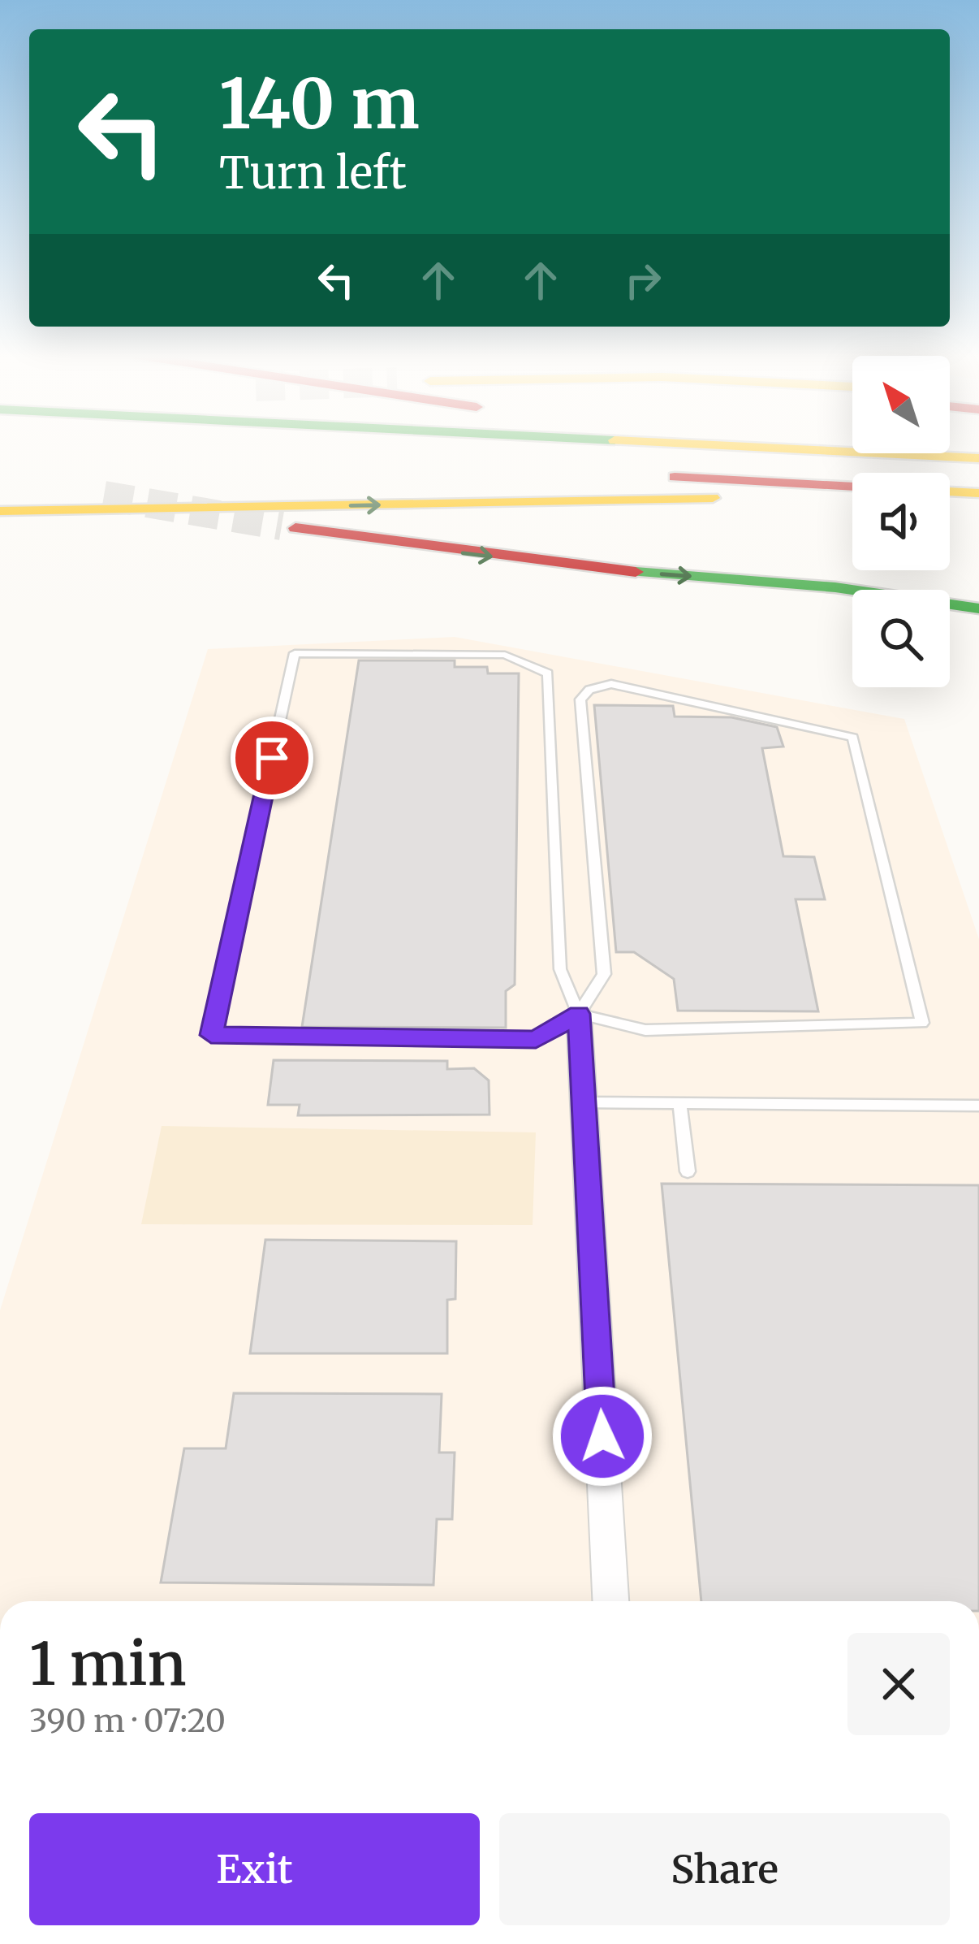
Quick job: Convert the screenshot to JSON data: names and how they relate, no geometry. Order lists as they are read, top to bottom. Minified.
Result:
{"north":"top left","page":{"turn":["140 m","Turn left"],"heading":["1 min","390 m · 07:20"],"buttons":["Exit","Share"]}}
